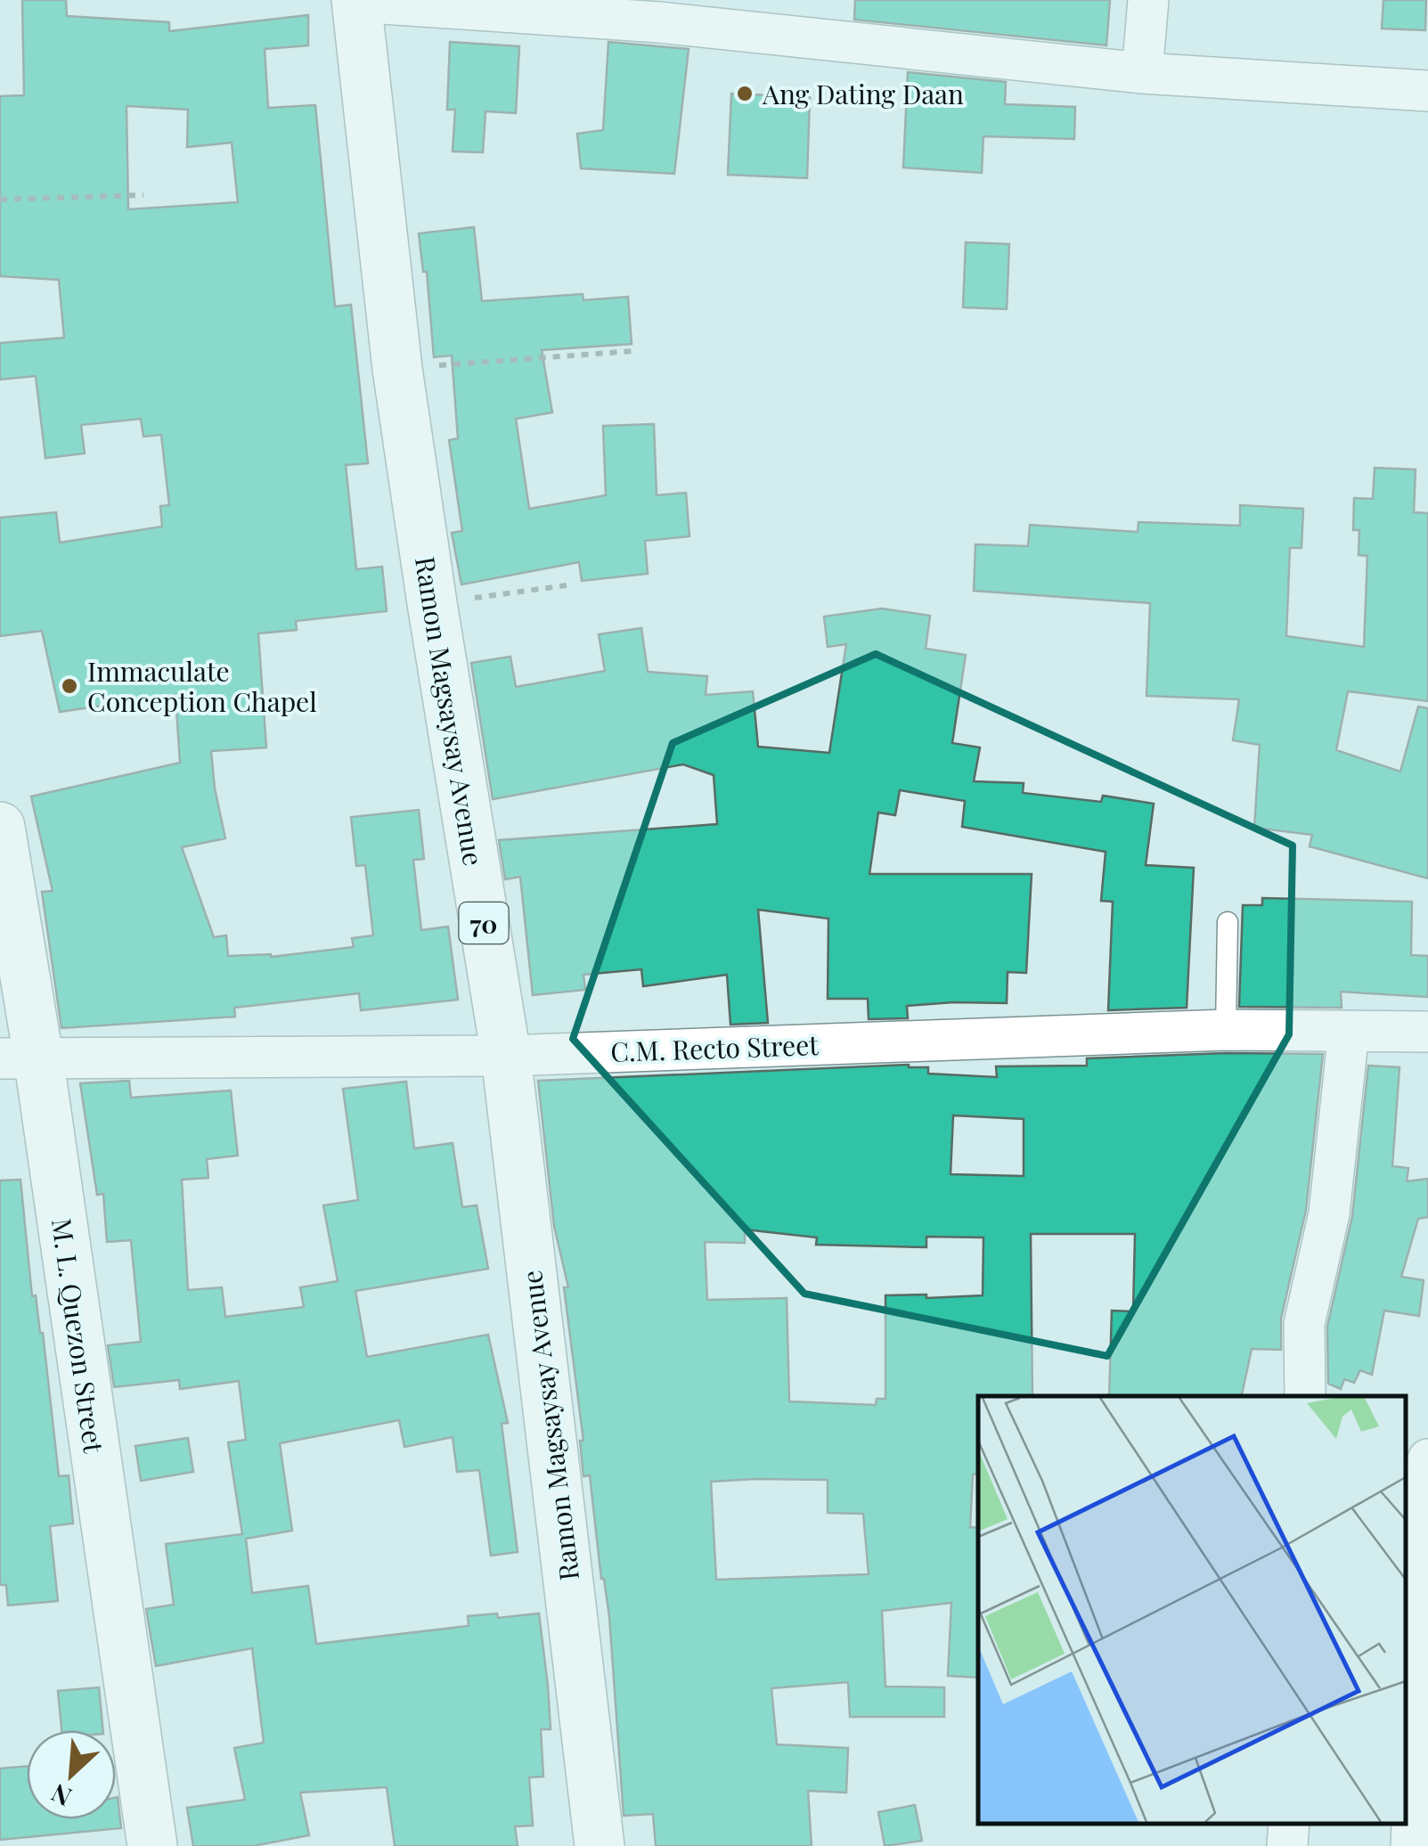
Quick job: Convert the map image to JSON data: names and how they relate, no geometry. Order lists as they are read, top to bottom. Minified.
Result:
{"streets":{"main road":["Ramon Magsaysay Avenue","70","M. L. Quezon Street"],"street":["C.M. Recto Street"]},"crossings":[["Ramon Magsaysay Avenue","C.M. Recto Street"],["C.M. Recto Street","M. L. Quezon Street"]],"places":["Ang Dating Daan","Immaculate Conception Chapel"],"north":"bottom left"}
